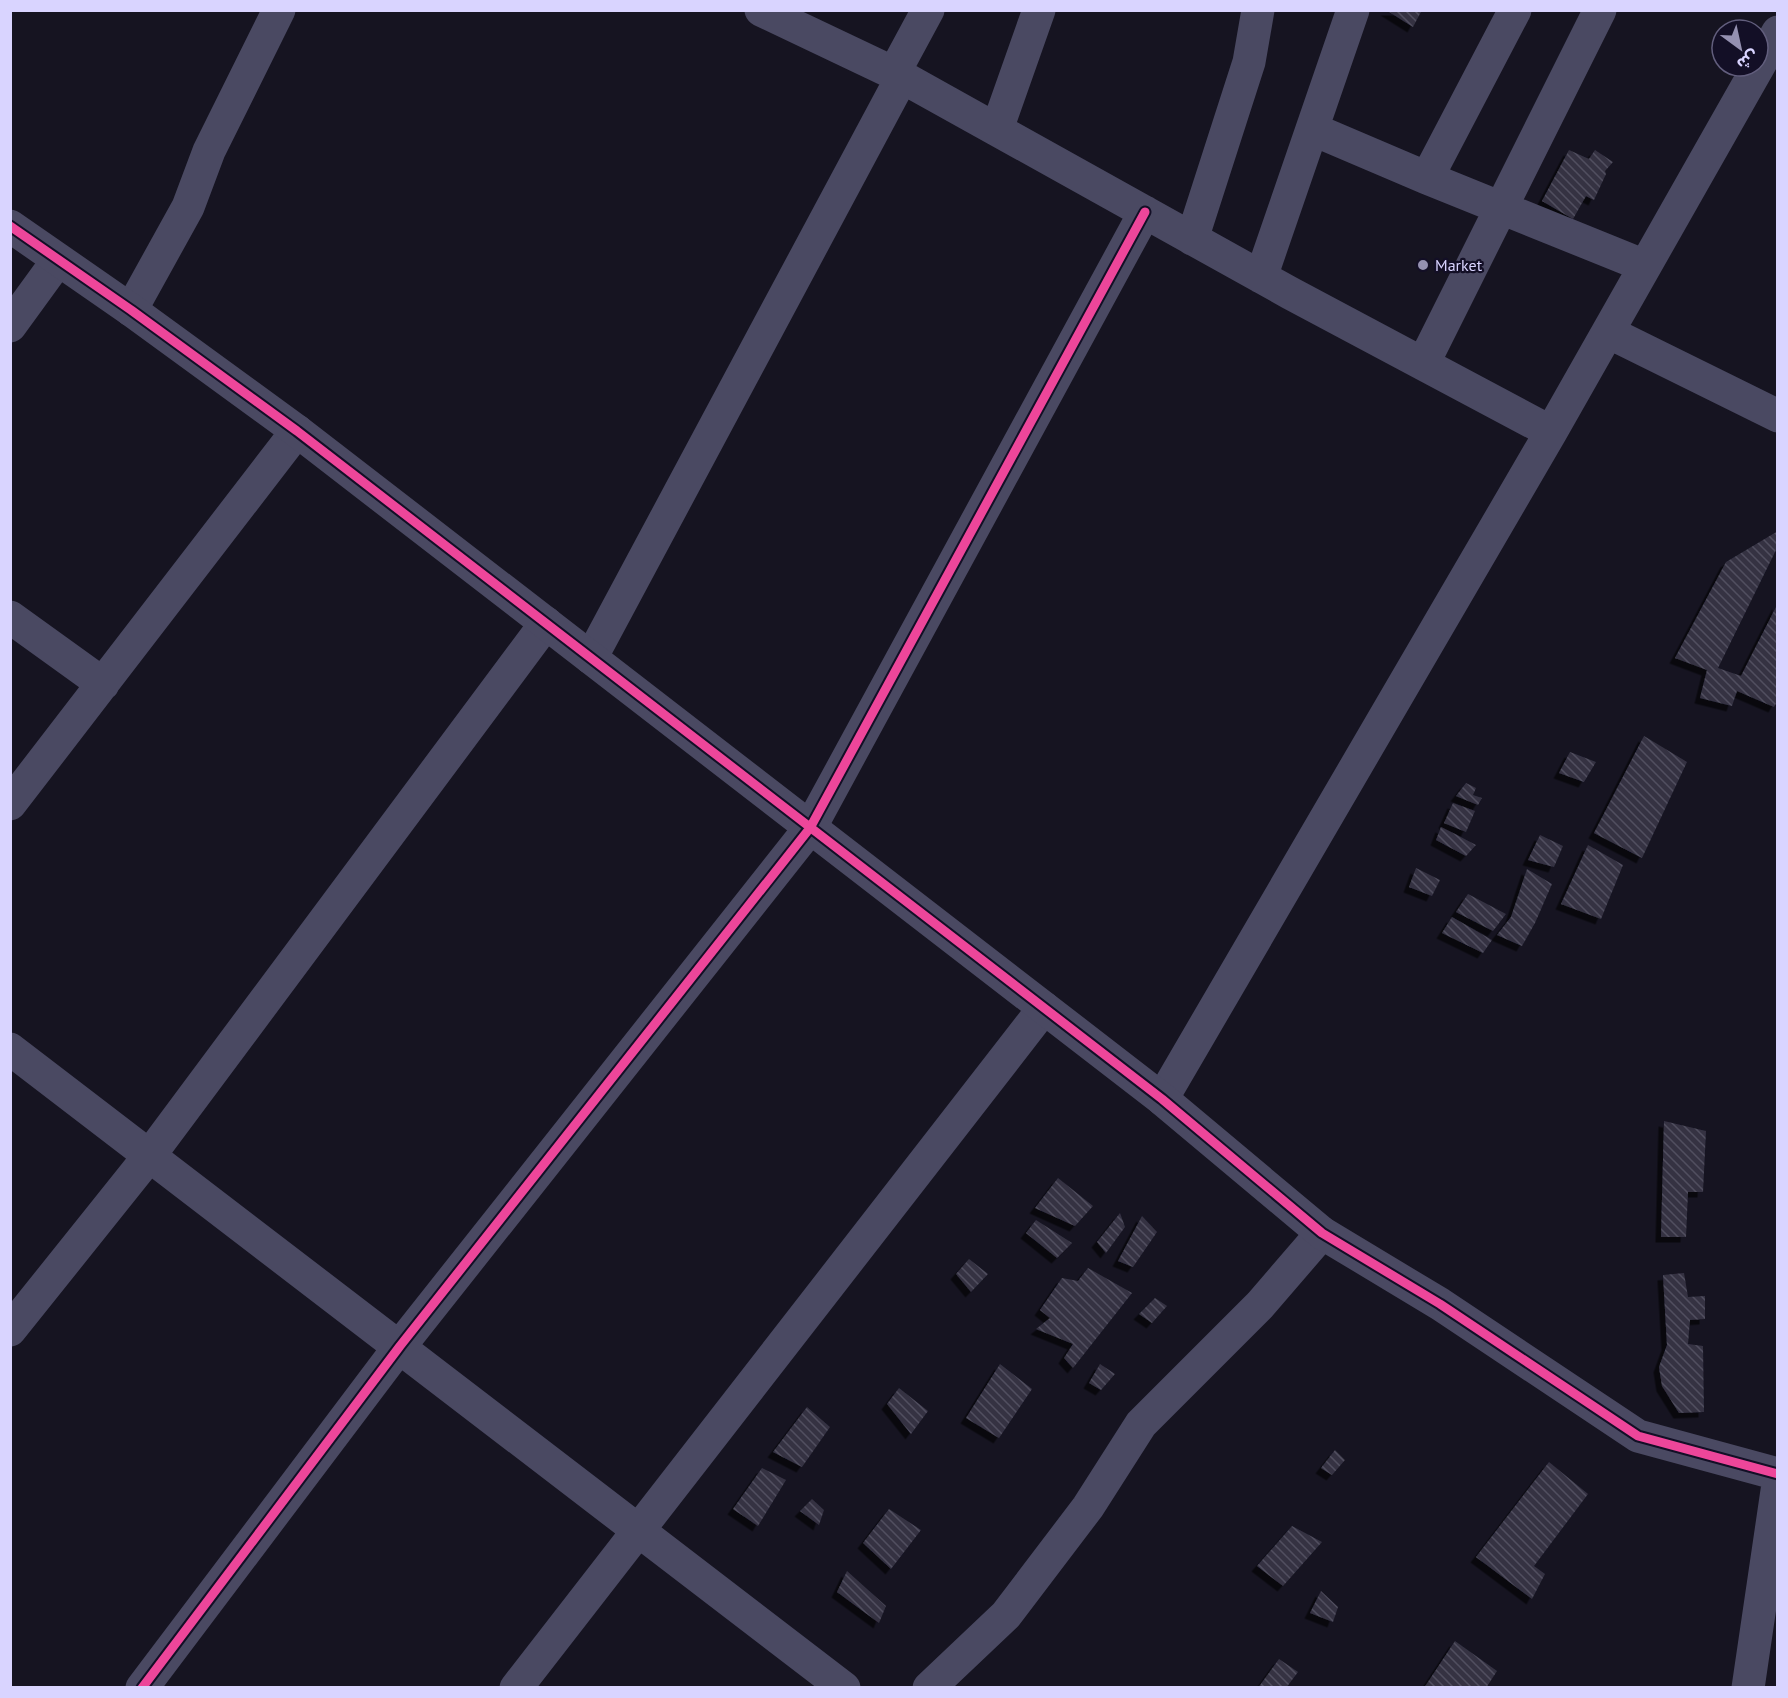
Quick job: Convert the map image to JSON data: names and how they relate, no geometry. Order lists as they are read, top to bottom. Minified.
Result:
{"places":["Market"],"north":"bottom right"}
